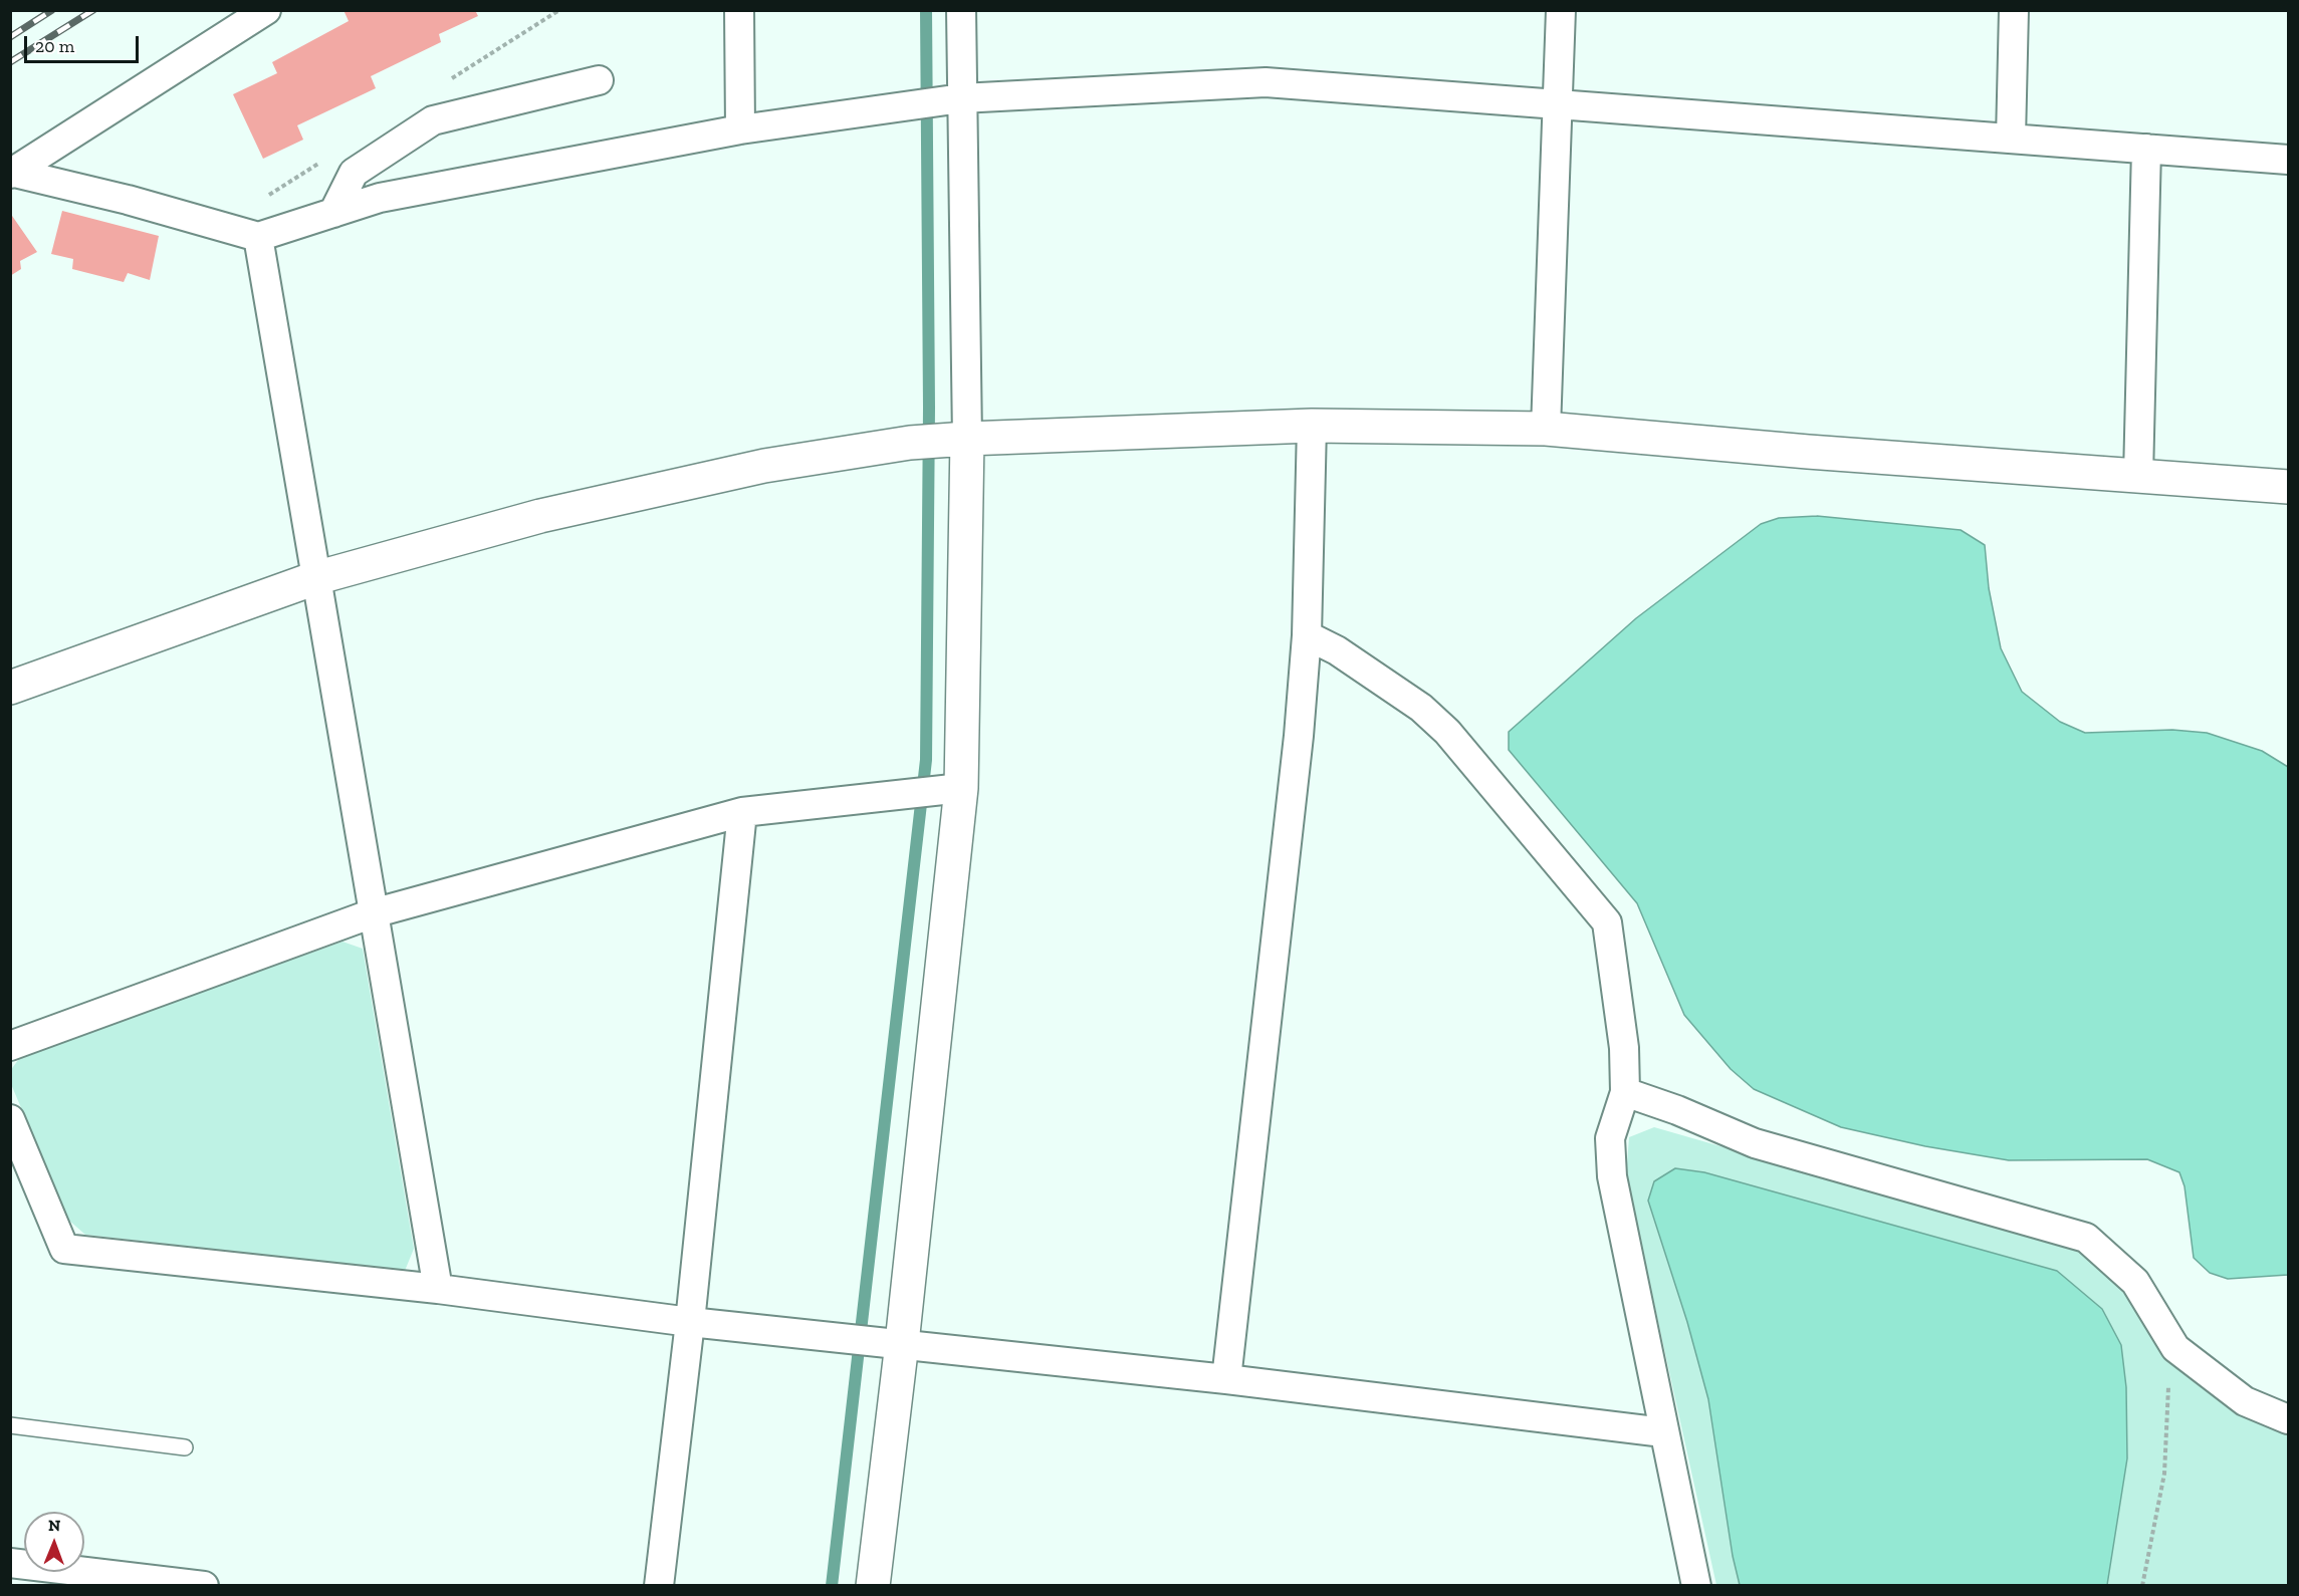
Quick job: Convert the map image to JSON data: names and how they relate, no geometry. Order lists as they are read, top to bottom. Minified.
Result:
{"scale_bar":"20 m","north":"top"}
